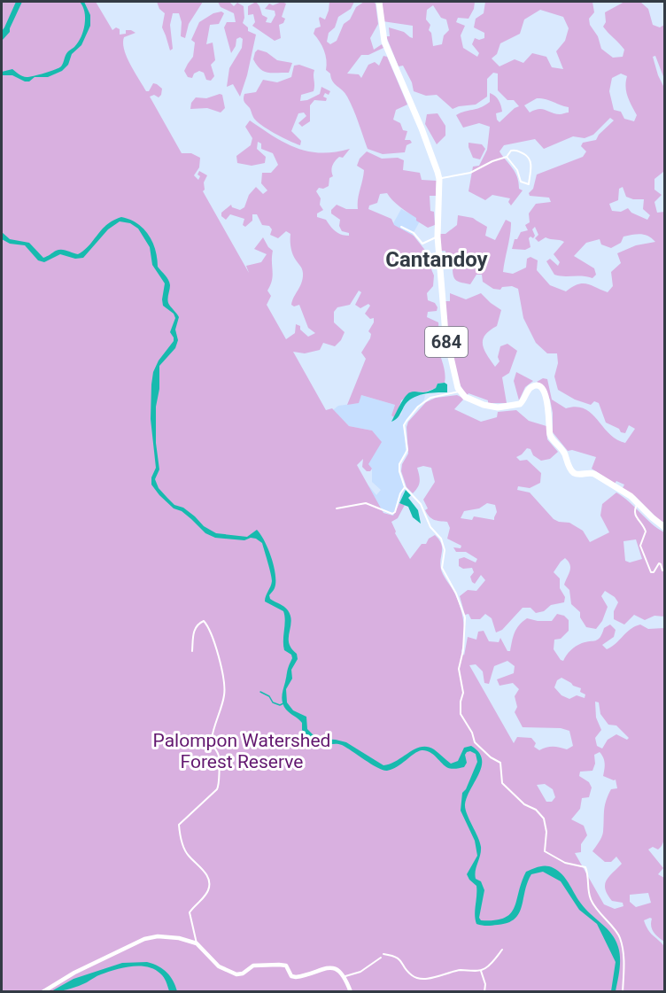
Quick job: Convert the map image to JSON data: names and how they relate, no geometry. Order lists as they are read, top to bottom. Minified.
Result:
{"streets":{"highway":["684"]},"districts":["Cantandoy"],"parks":["Palompon Watershed Forest Reserve"]}
